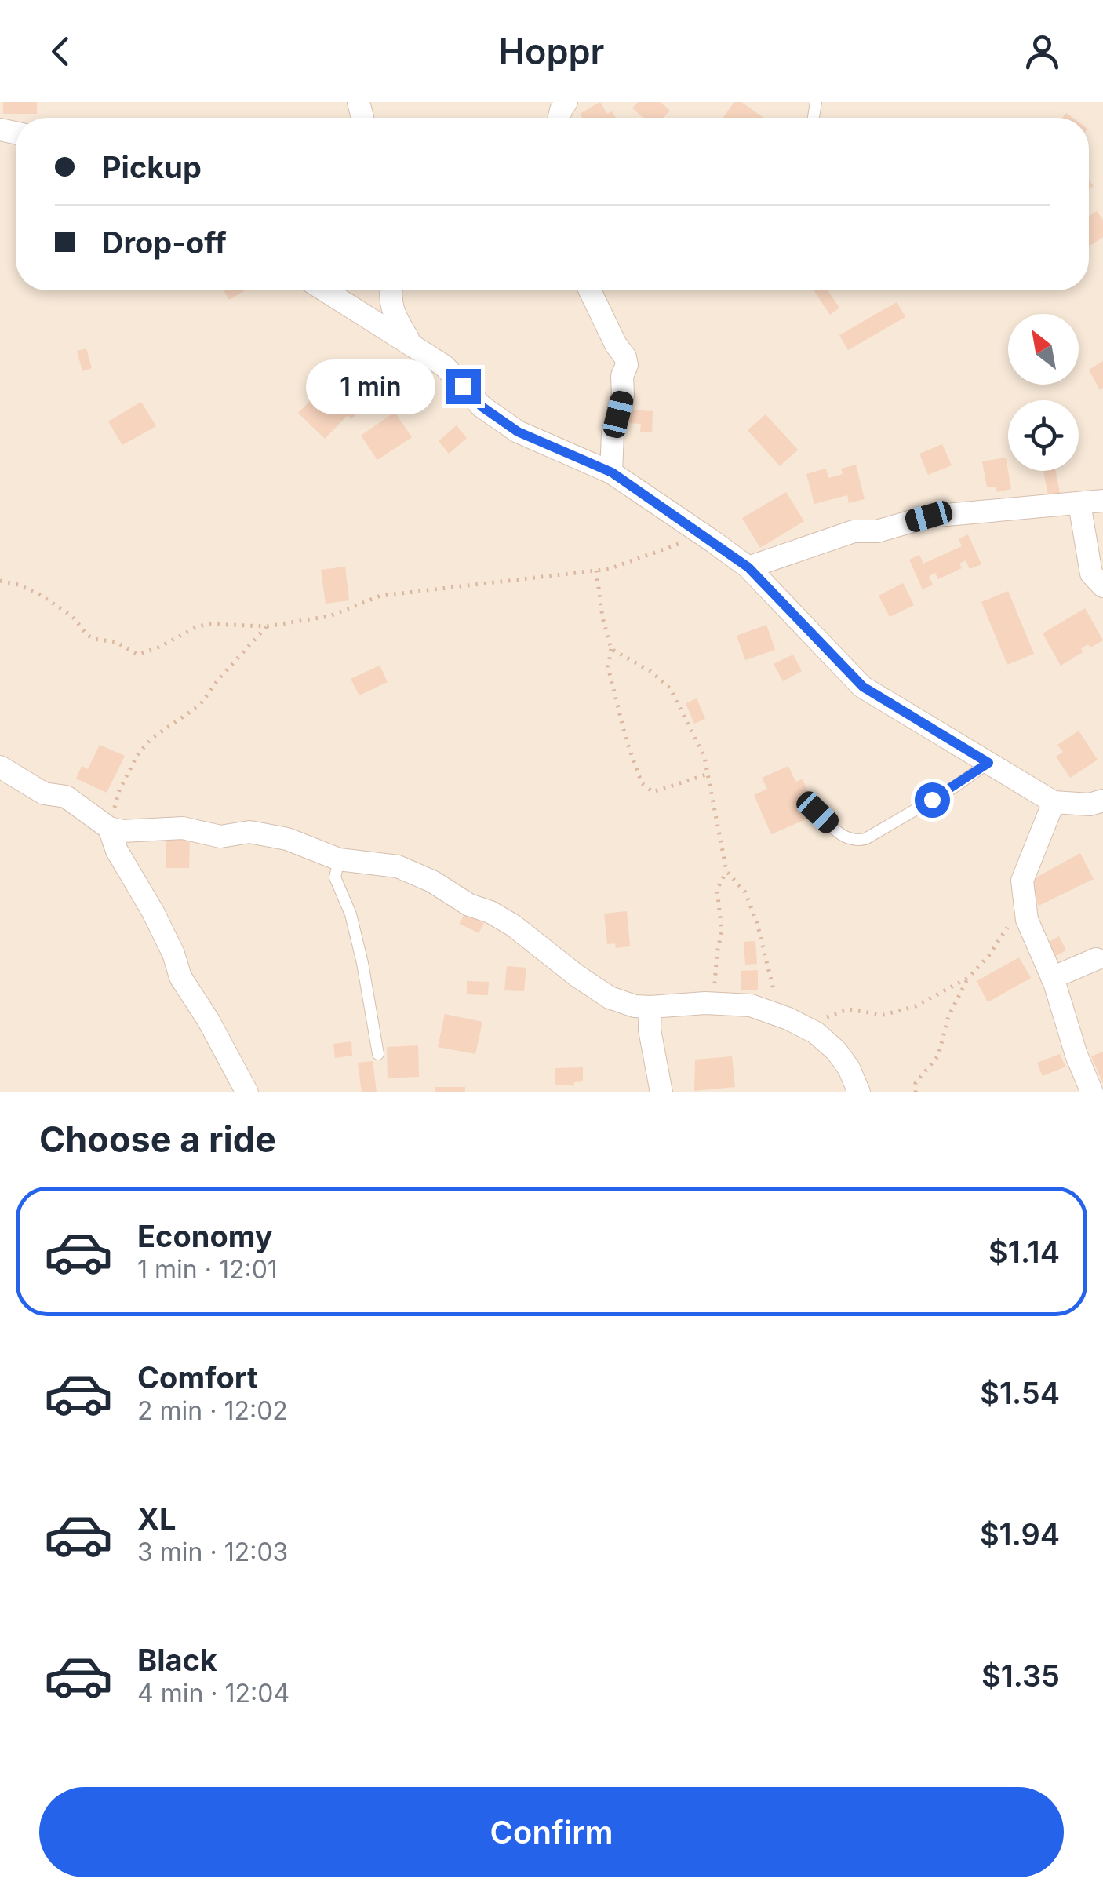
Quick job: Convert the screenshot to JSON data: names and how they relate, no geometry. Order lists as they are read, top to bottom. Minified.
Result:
{"north":"top left","page":{"header":"Hoppr","banner":["Pickup","Drop-off"],"bubble":"1 min","heading":"Choose a ride","list":[{"name":"Economy","note":"1 min · 12:01","value":"$1.14"},{"name":"Comfort","note":"2 min · 12:02","value":"$1.54"},{"name":"XL","note":"3 min · 12:03","value":"$1.94"},{"name":"Black","note":"4 min · 12:04","value":"$1.35"}],"buttons":"Confirm"}}
